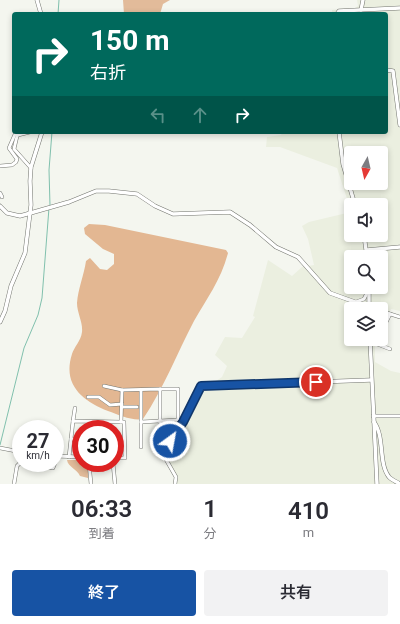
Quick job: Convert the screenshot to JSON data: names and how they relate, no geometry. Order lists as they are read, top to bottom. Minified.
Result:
{"north":"bottom","page":{"turn":["150 m","右折"],"speed":"27 km/h","limit":"30","eta":["06:33","到着","1","分","410","m"],"buttons":["終了","共有"]}}
